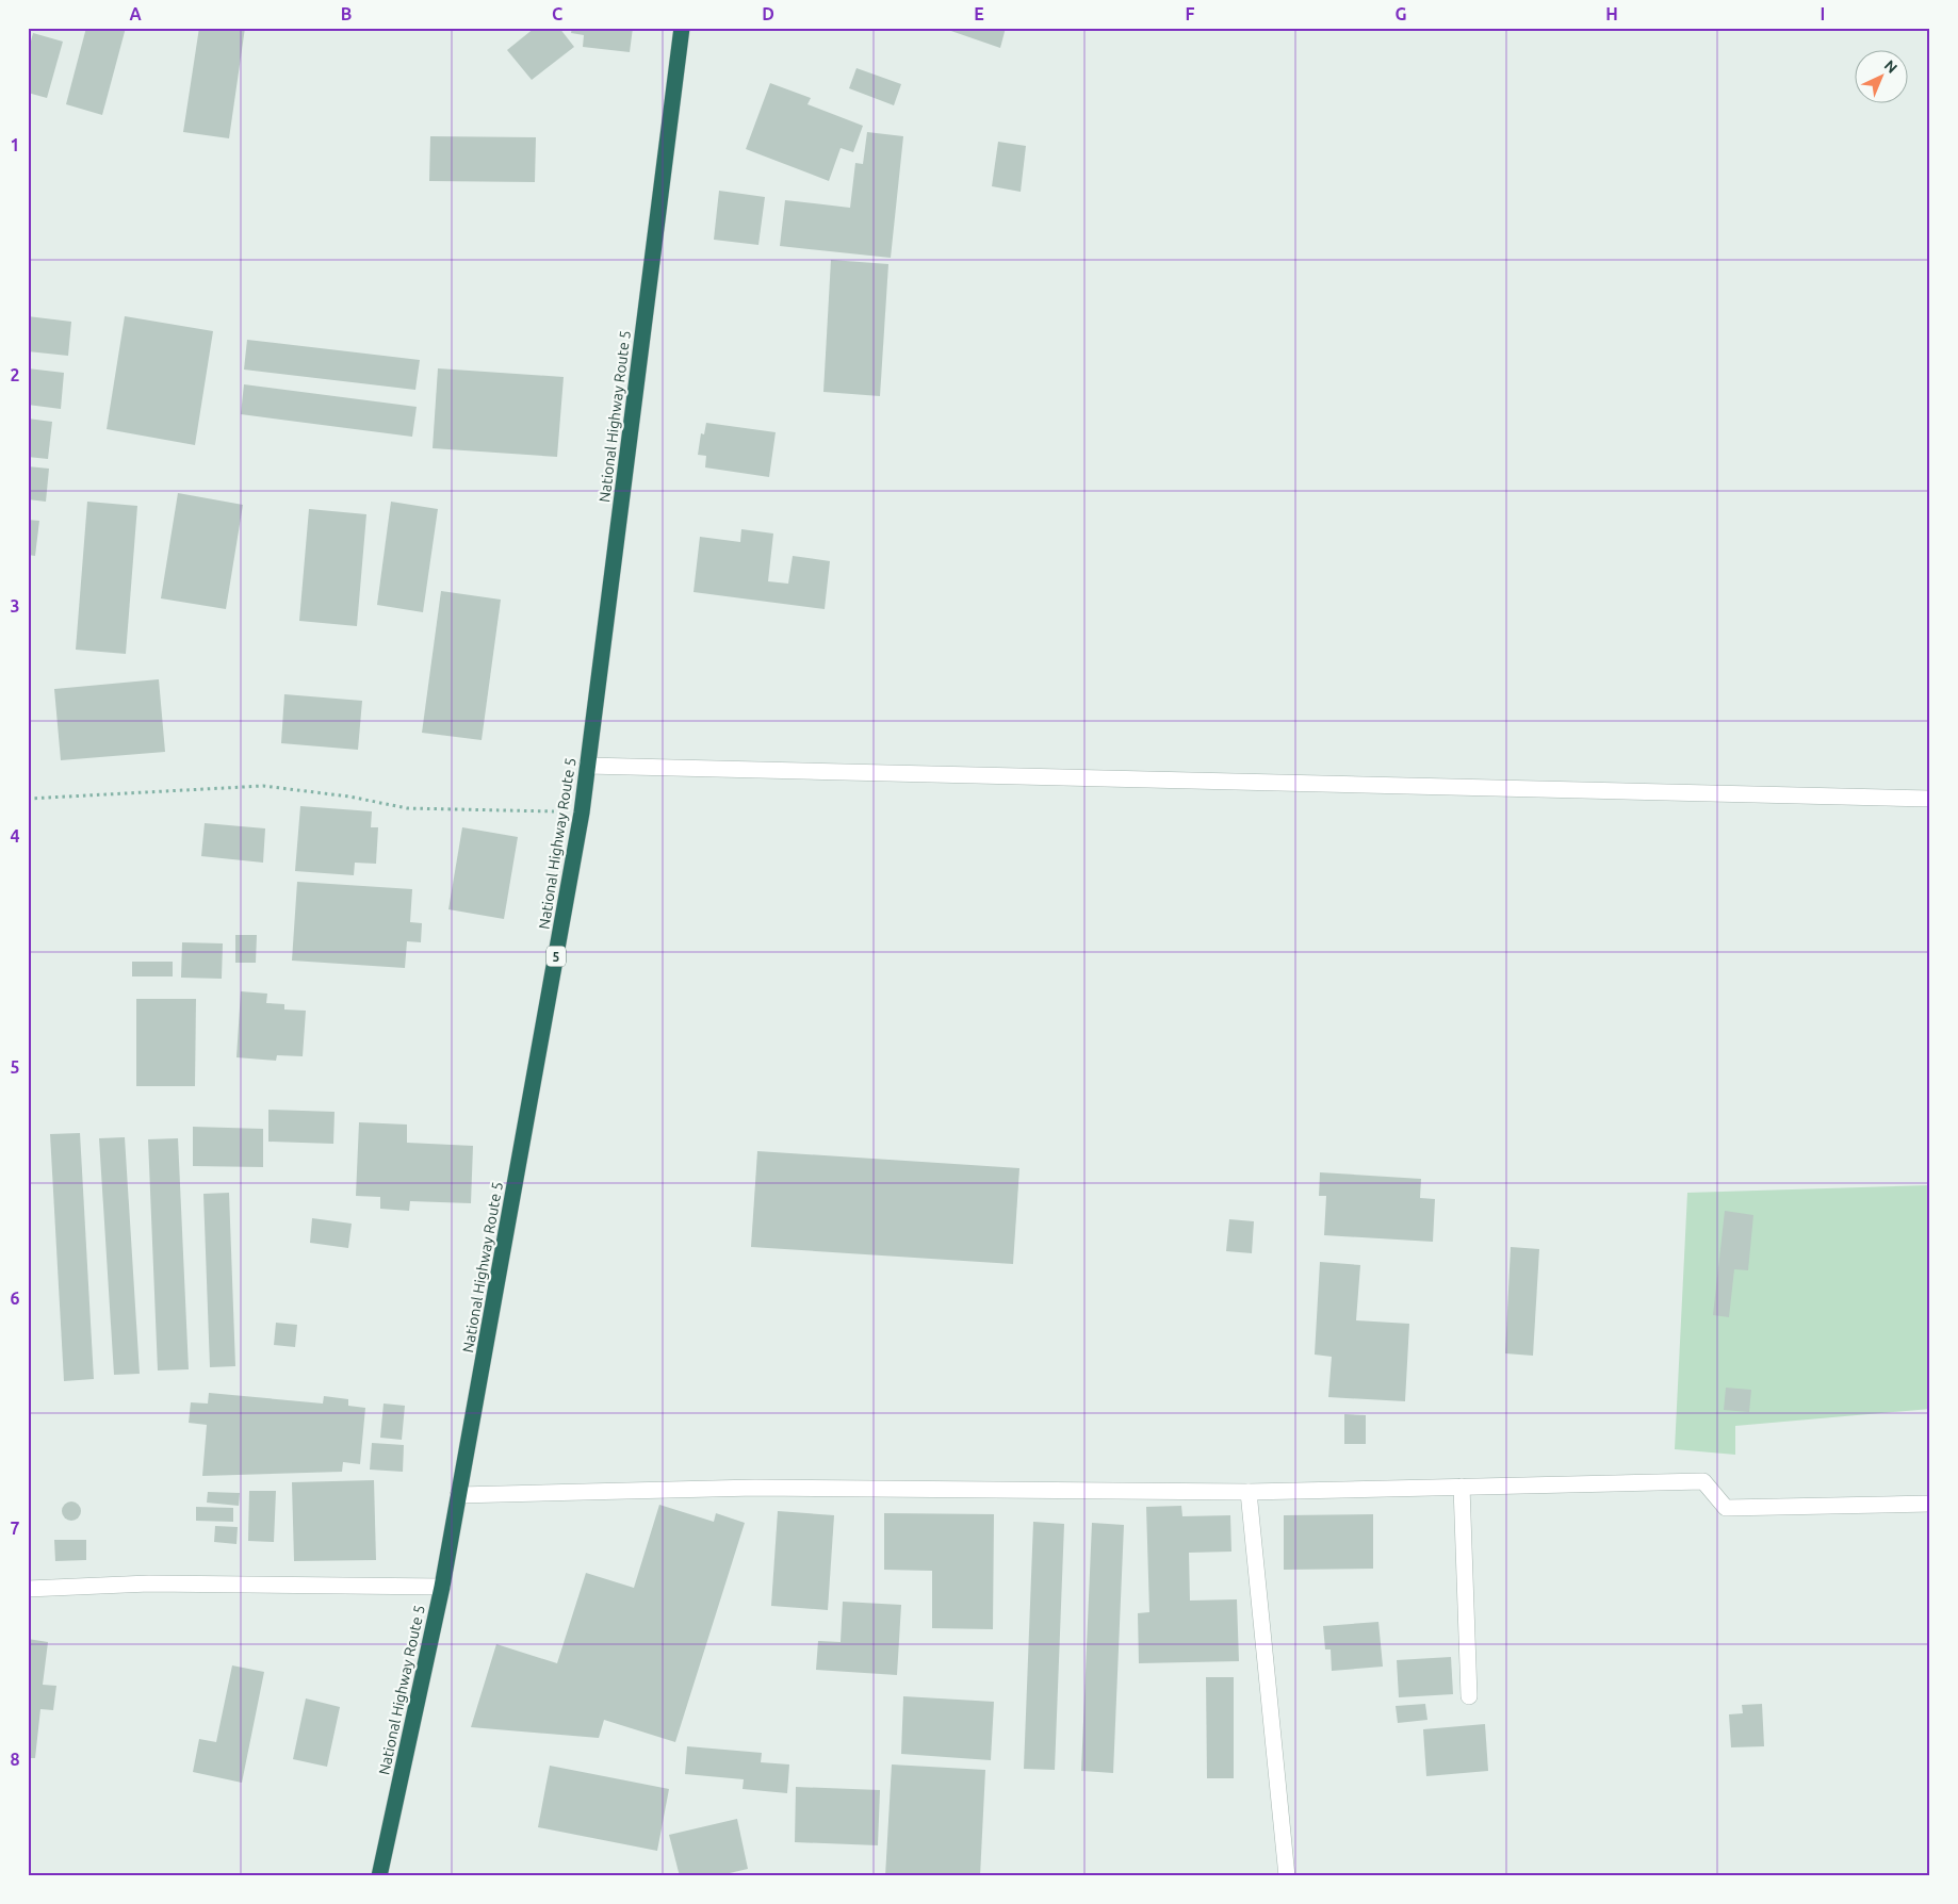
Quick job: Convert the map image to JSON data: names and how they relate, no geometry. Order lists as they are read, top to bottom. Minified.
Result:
{"streets":{"highway":["National Highway Route 5","5"]},"north":"top right","grid":{"columns":["A","B","C","D","E","F","G","H","I"],"rows":["1","2","3","4","5","6","7","8"]}}
